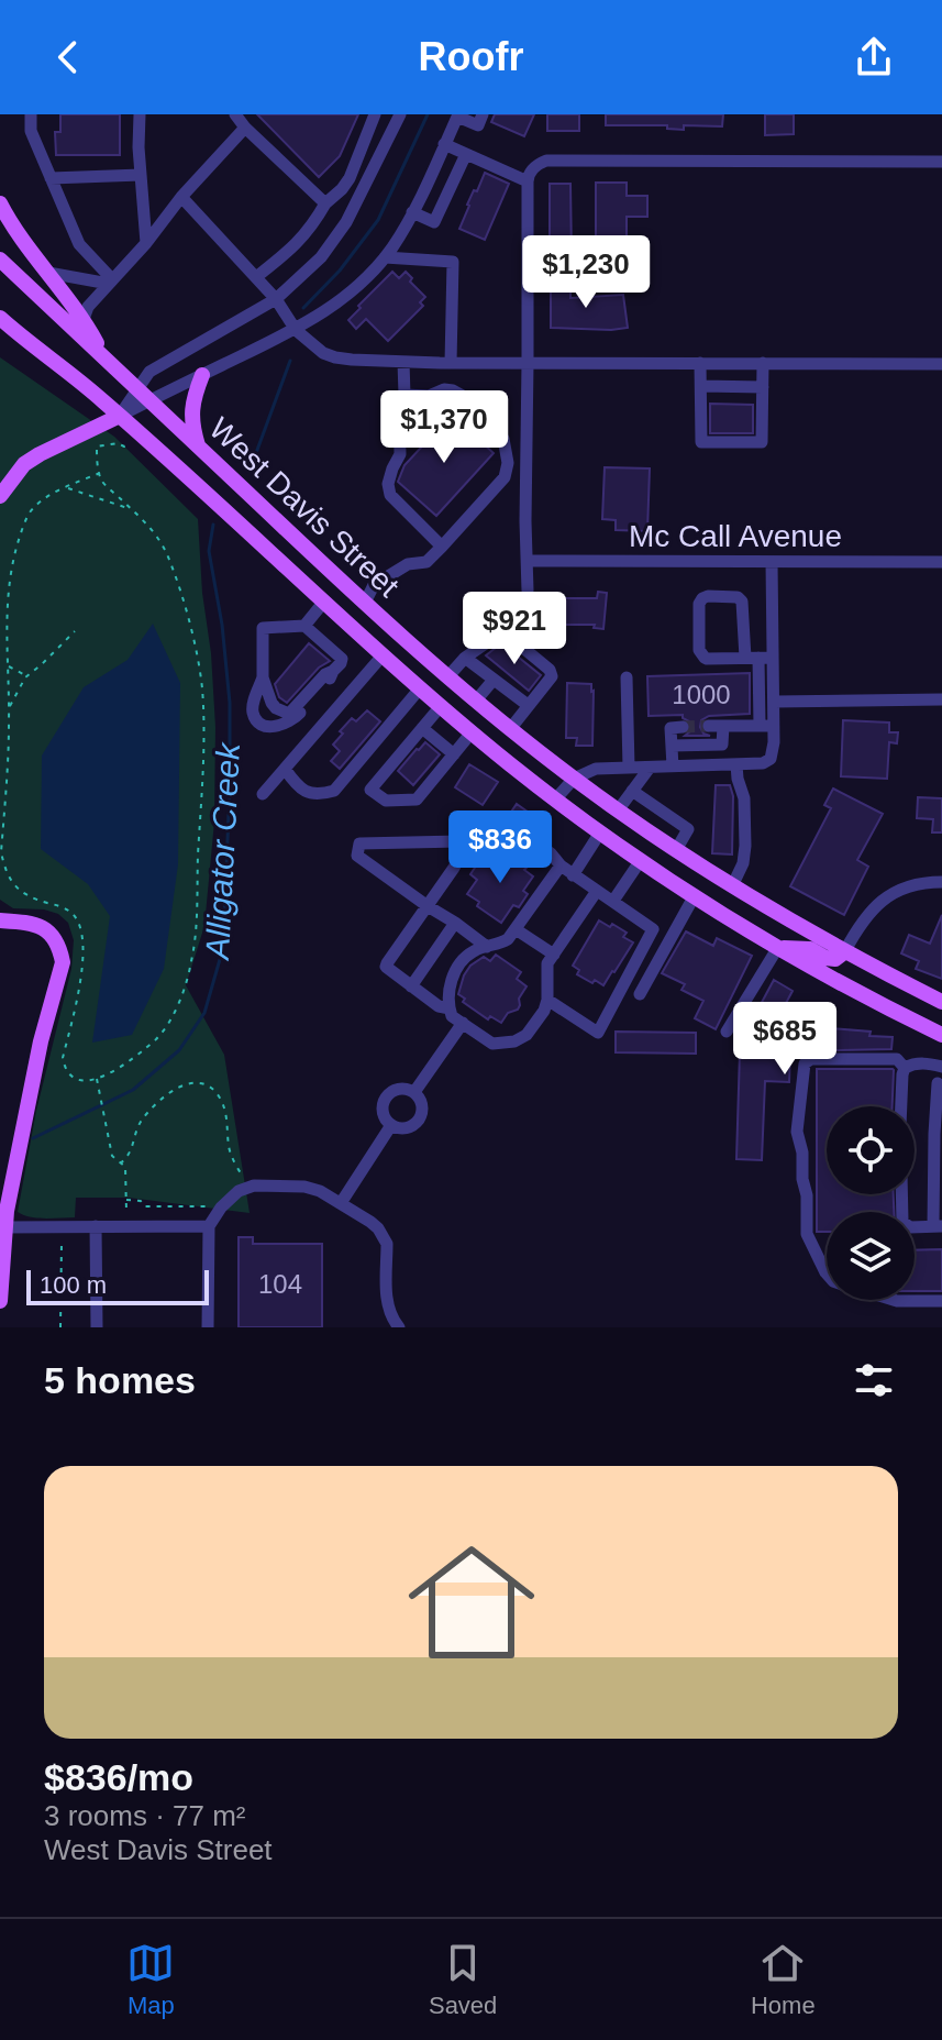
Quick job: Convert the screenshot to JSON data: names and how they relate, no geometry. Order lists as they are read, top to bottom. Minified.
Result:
{"streets":{"main road":["West Davis Street"],"street":["Mc Call Avenue"]},"water":["Alligator Creek"],"house_numbers":["1000","104"],"scale_bar":"100 m","page":{"header":"Roofr","price":["$1,230","$1,370","$921","$836","$685"],"scale":"100 m","heading":"5 homes","list":[{"name":"$836/mo","note":"3 rooms · 77 m² · West Davis Street"}],"tabs":["Map","Saved","Home"]}}
